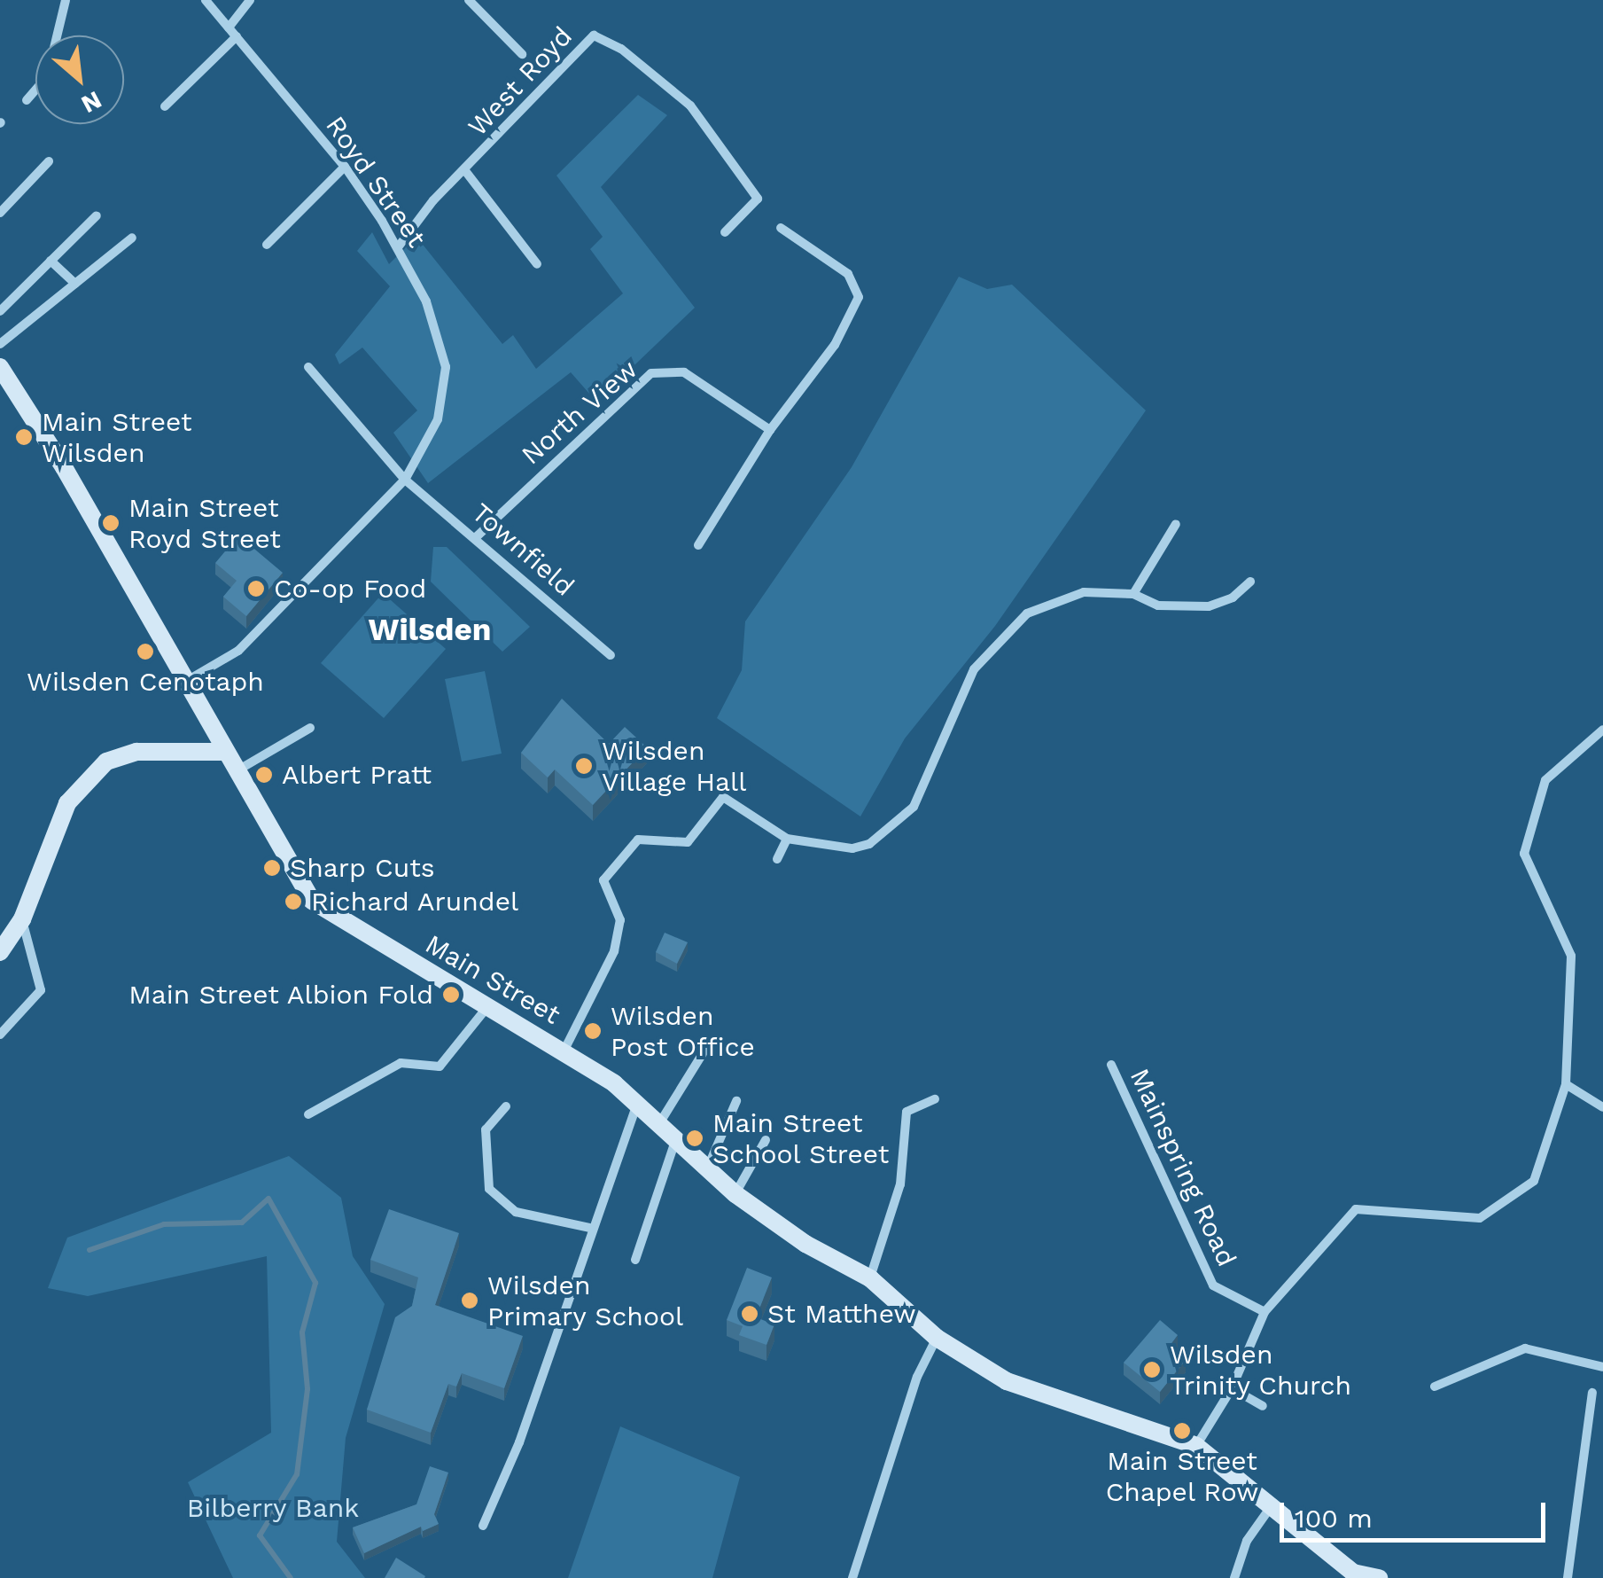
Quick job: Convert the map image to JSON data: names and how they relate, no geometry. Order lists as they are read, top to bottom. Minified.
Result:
{"streets":{"street":["West Royd","Royd Street","North View","Townfield","Main Street","Mainspring Road"]},"crossings":[["West Royd","Royd Street"],["Royd Street","Townfield"],["Royd Street","Main Street"],["North View","Townfield"]],"districts":["Wilsden"],"parks":["Bilberry Bank"],"places":["Main Street Wilsden","Main Street Royd Street","Co-op Food","Wilsden Cenotaph","Wilsden Village Hall","Albert Pratt","Sharp Cuts","Richard Arundel","Main Street Albion Fold","Wilsden Post Office","Main Street School Street","Wilsden Primary School","St Matthew","Wilsden Trinity Church","Main Street Chapel Row"],"scale_bar":"100 m","north":"bottom right"}
